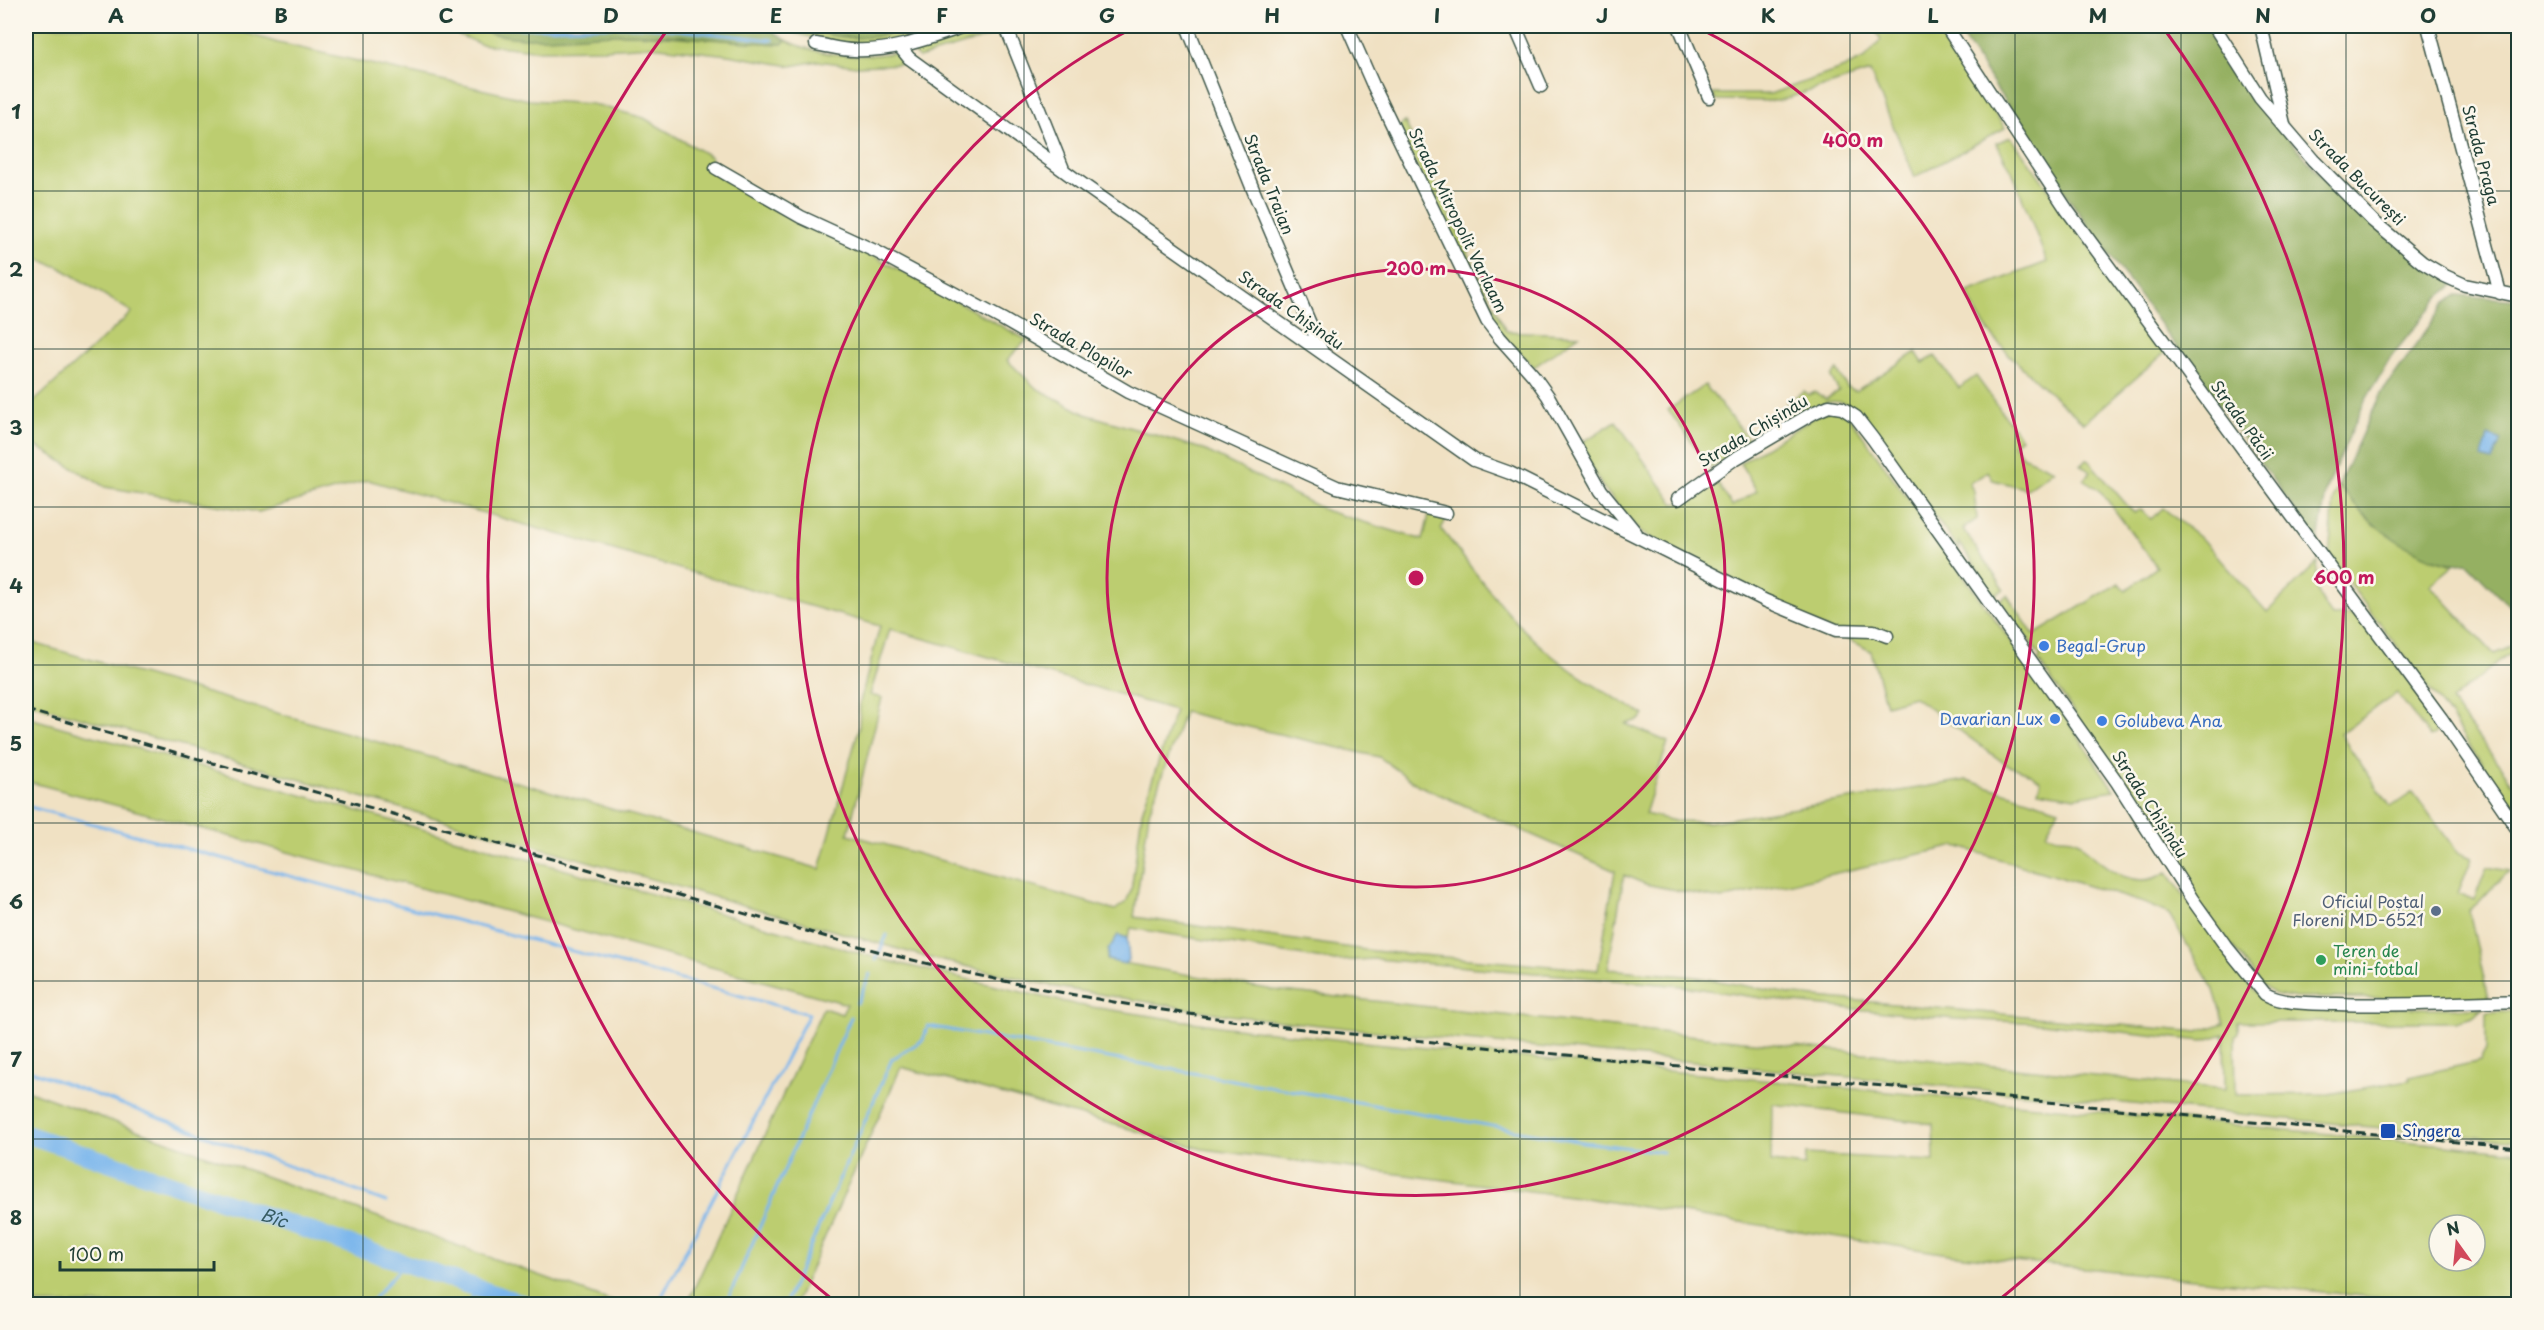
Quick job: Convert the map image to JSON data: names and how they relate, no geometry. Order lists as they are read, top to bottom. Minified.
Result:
{"streets":{"street":["Strada Praga","Strada București","Strada Traian","Strada Mitropolit Varlaam","Strada Chișinău","Strada Plopilor","Strada Păcii"]},"crossings":[["Strada Praga","Strada București"],["Strada Traian","Strada Chișinău"],["Strada Mitropolit Varlaam","Strada Chișinău"]],"water":["Bîc"],"places":{"other":["Begal-Grup","Davarian Lux","Golubeva Ana","Oficiul Poștal Floreni MD-6521","Teren de mini-fotbal"],"transit":["Sîngera"]},"scale_bar":"100 m","north":"top","grid":{"columns":["A","B","C","D","E","F","G","H","I","J","K","L","M","N","O"],"rows":["1","2","3","4","5","6","7","8"]},"rings":["400 m","200 m","600 m"]}
